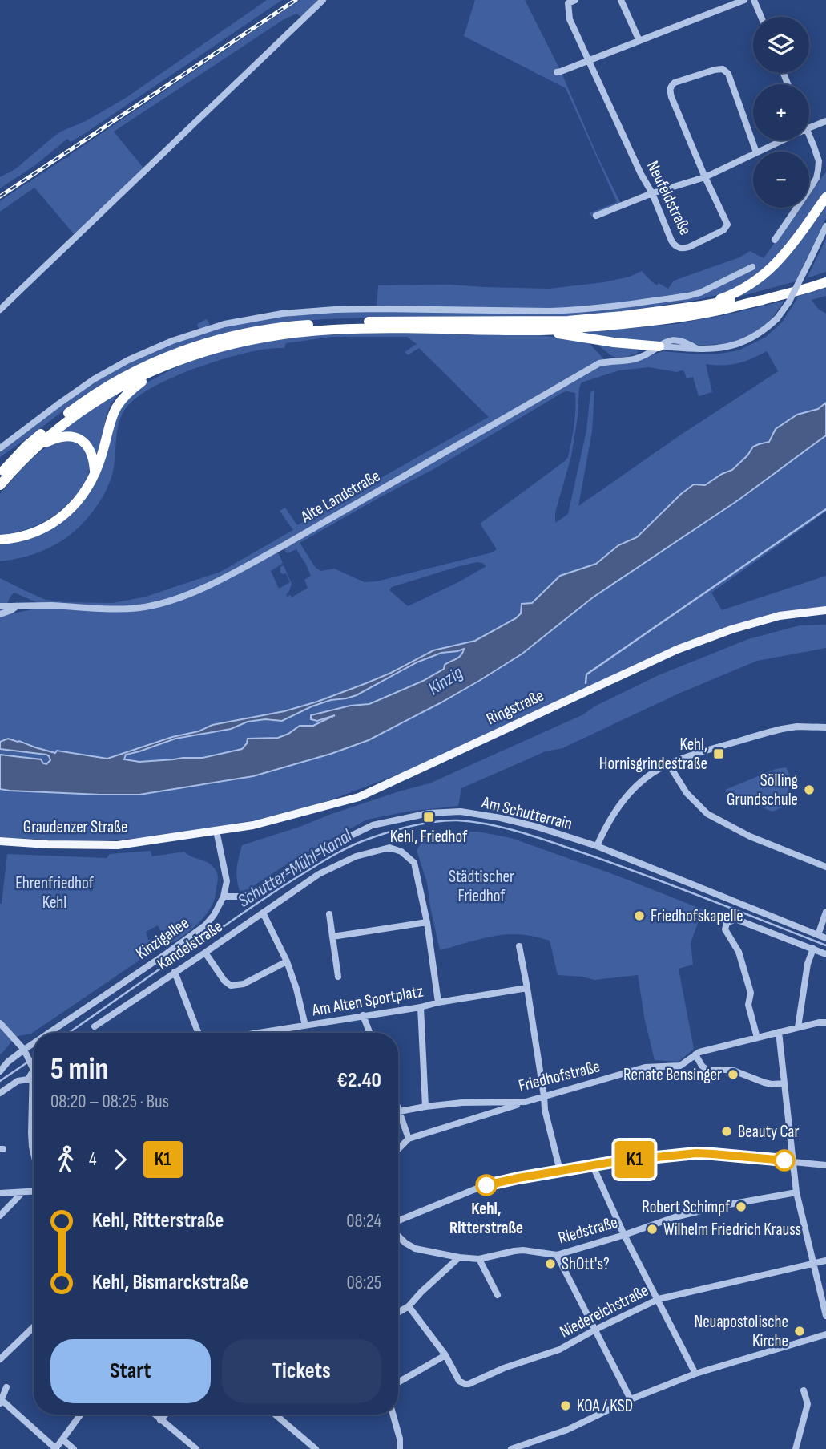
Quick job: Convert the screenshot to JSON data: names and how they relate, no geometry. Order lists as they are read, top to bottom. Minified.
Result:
{"streets":{"main road":["Ringstraße","Graudenzer Straße"],"street":["Neufeldstraße","Alte Landstraße","Am Schutterrain","Kinzigallee","Kandelstraße","Am Alten Sportplatz","Friedhofstraße","Riedstraße","Niedereichstraße"]},"crossings":[["Ringstraße","Graudenzer Straße"],["Ringstraße","Kinzigallee"],["Am Schutterrain","Kinzigallee"],["Graudenzer Straße","Kinzigallee"],["Kandelstraße","Am Alten Sportplatz"]],"water":["Kinzig","Schutter-Mühl-Kanal"],"parks":["Städtischer Friedhof","Ehrenfriedhof Kehl"],"places":{"transit":["Kehl, Hornisgrindestraße","Kehl, Friedhof"],"other":["Sölling Grundschule","Friedhofskapelle","Renate Bensinger","Beauty Car","Kehl, Ritterstraße","Robert Schimpf","Wilhelm Friedrich Krauss","ShOtt's?","Neuapostolische Kirche","KOA / KSD"]},"lines":["bus line K1"],"page":{"on_map":"K1","map_buttons":["+","−"],"heading":["5 min","08:20 – 08:25 · Bus","€2.40"],"legs":["4","K1"],"list":[{"name":"Kehl, Ritterstraße","value":"08:24"},{"name":"Kehl, Bismarckstraße","value":"08:25"}],"buttons":["Start","Tickets"]}}
